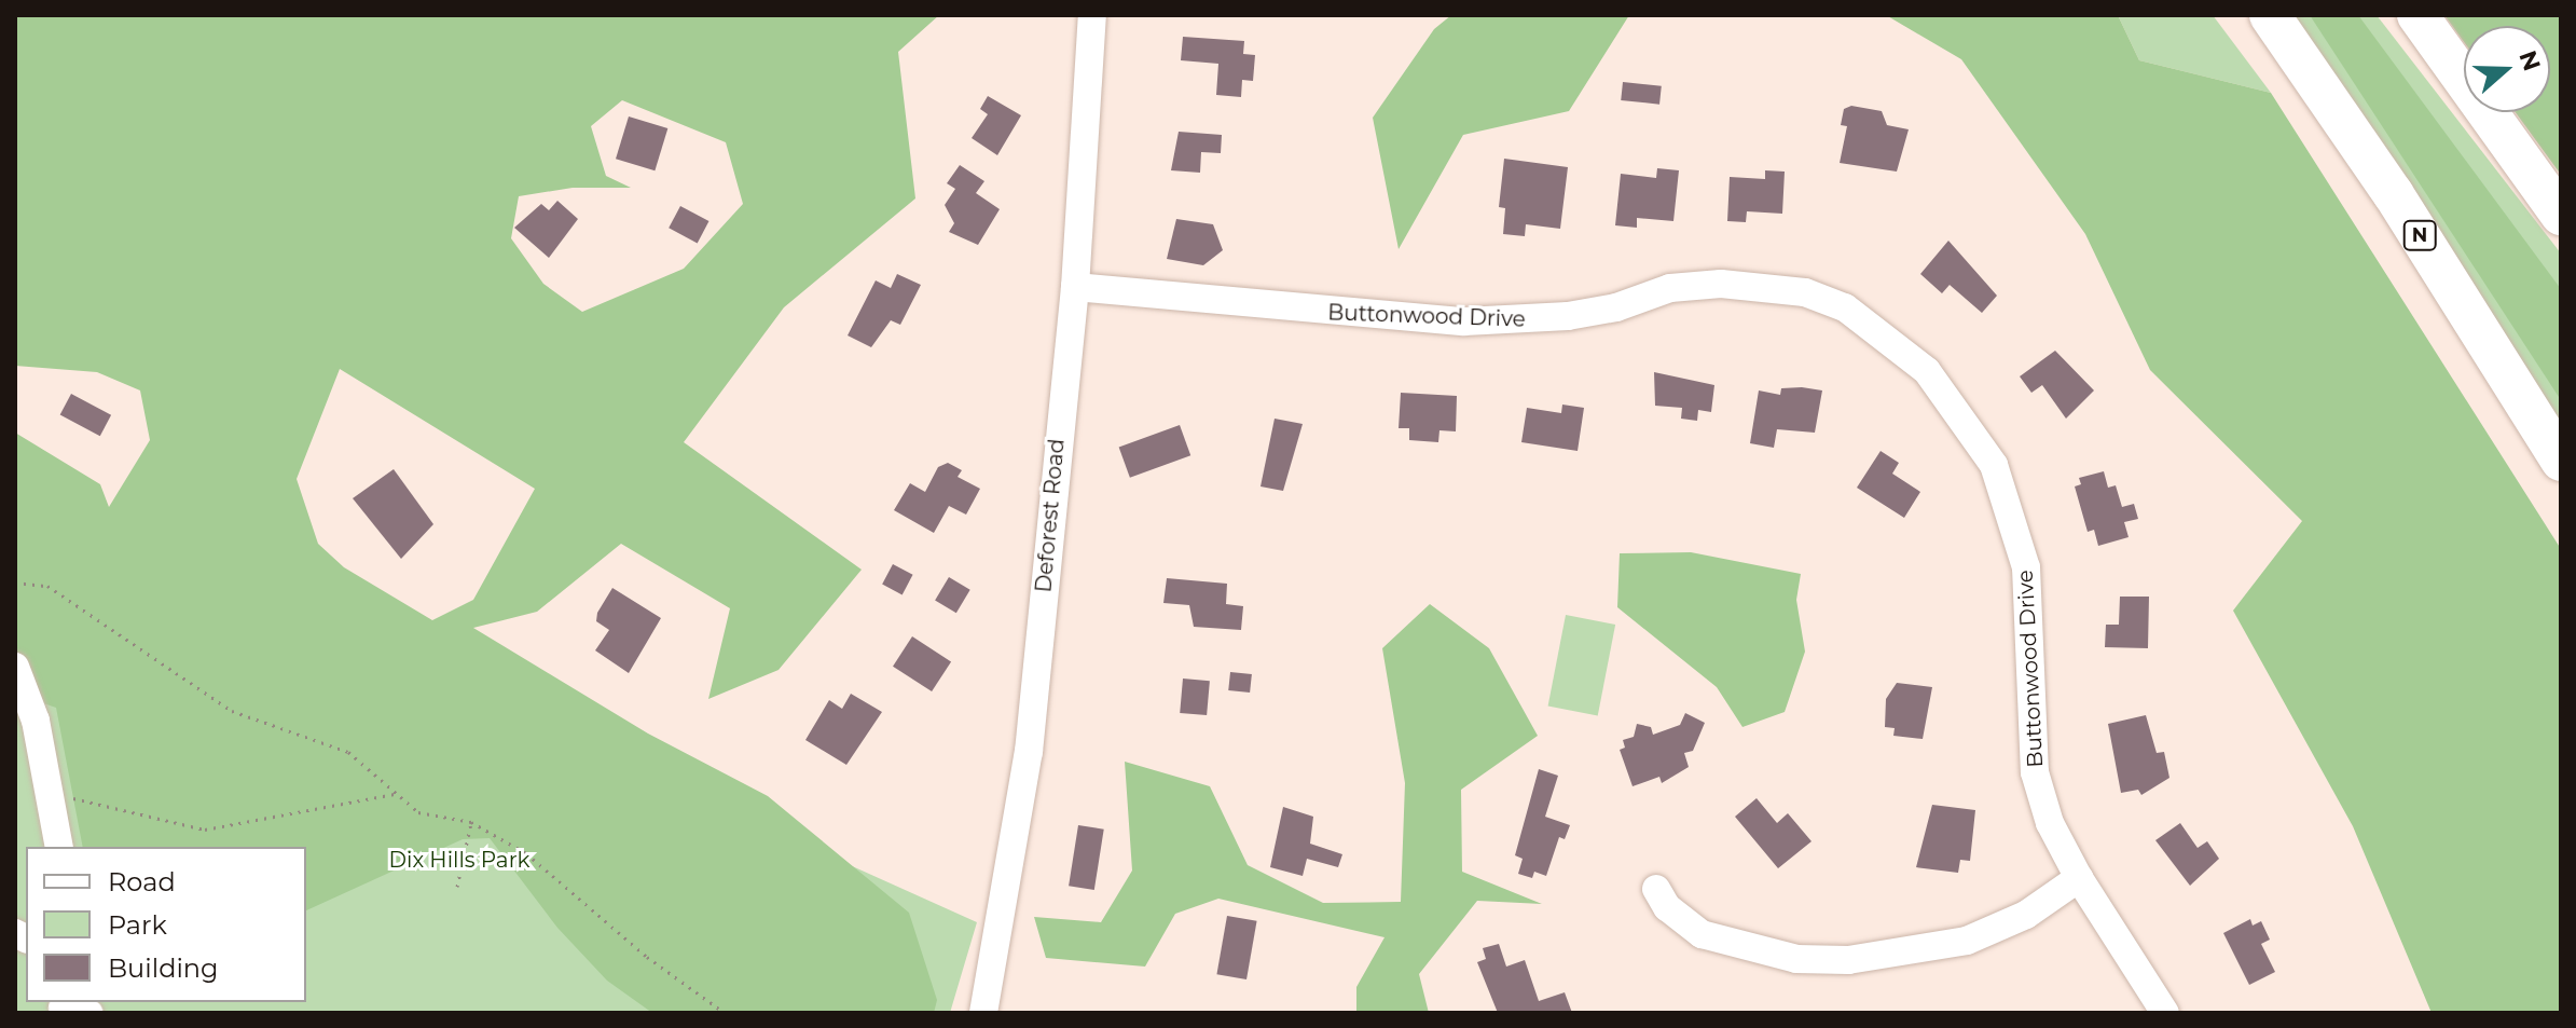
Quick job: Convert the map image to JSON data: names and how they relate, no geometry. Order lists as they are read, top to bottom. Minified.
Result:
{"streets":{"highway":["N"],"street":["Buttonwood Drive","Deforest Road"]},"crossings":[["Buttonwood Drive","Deforest Road"]],"parks":["Dix Hills Park"],"legend":["Road","Park","Building"],"north":"right"}
